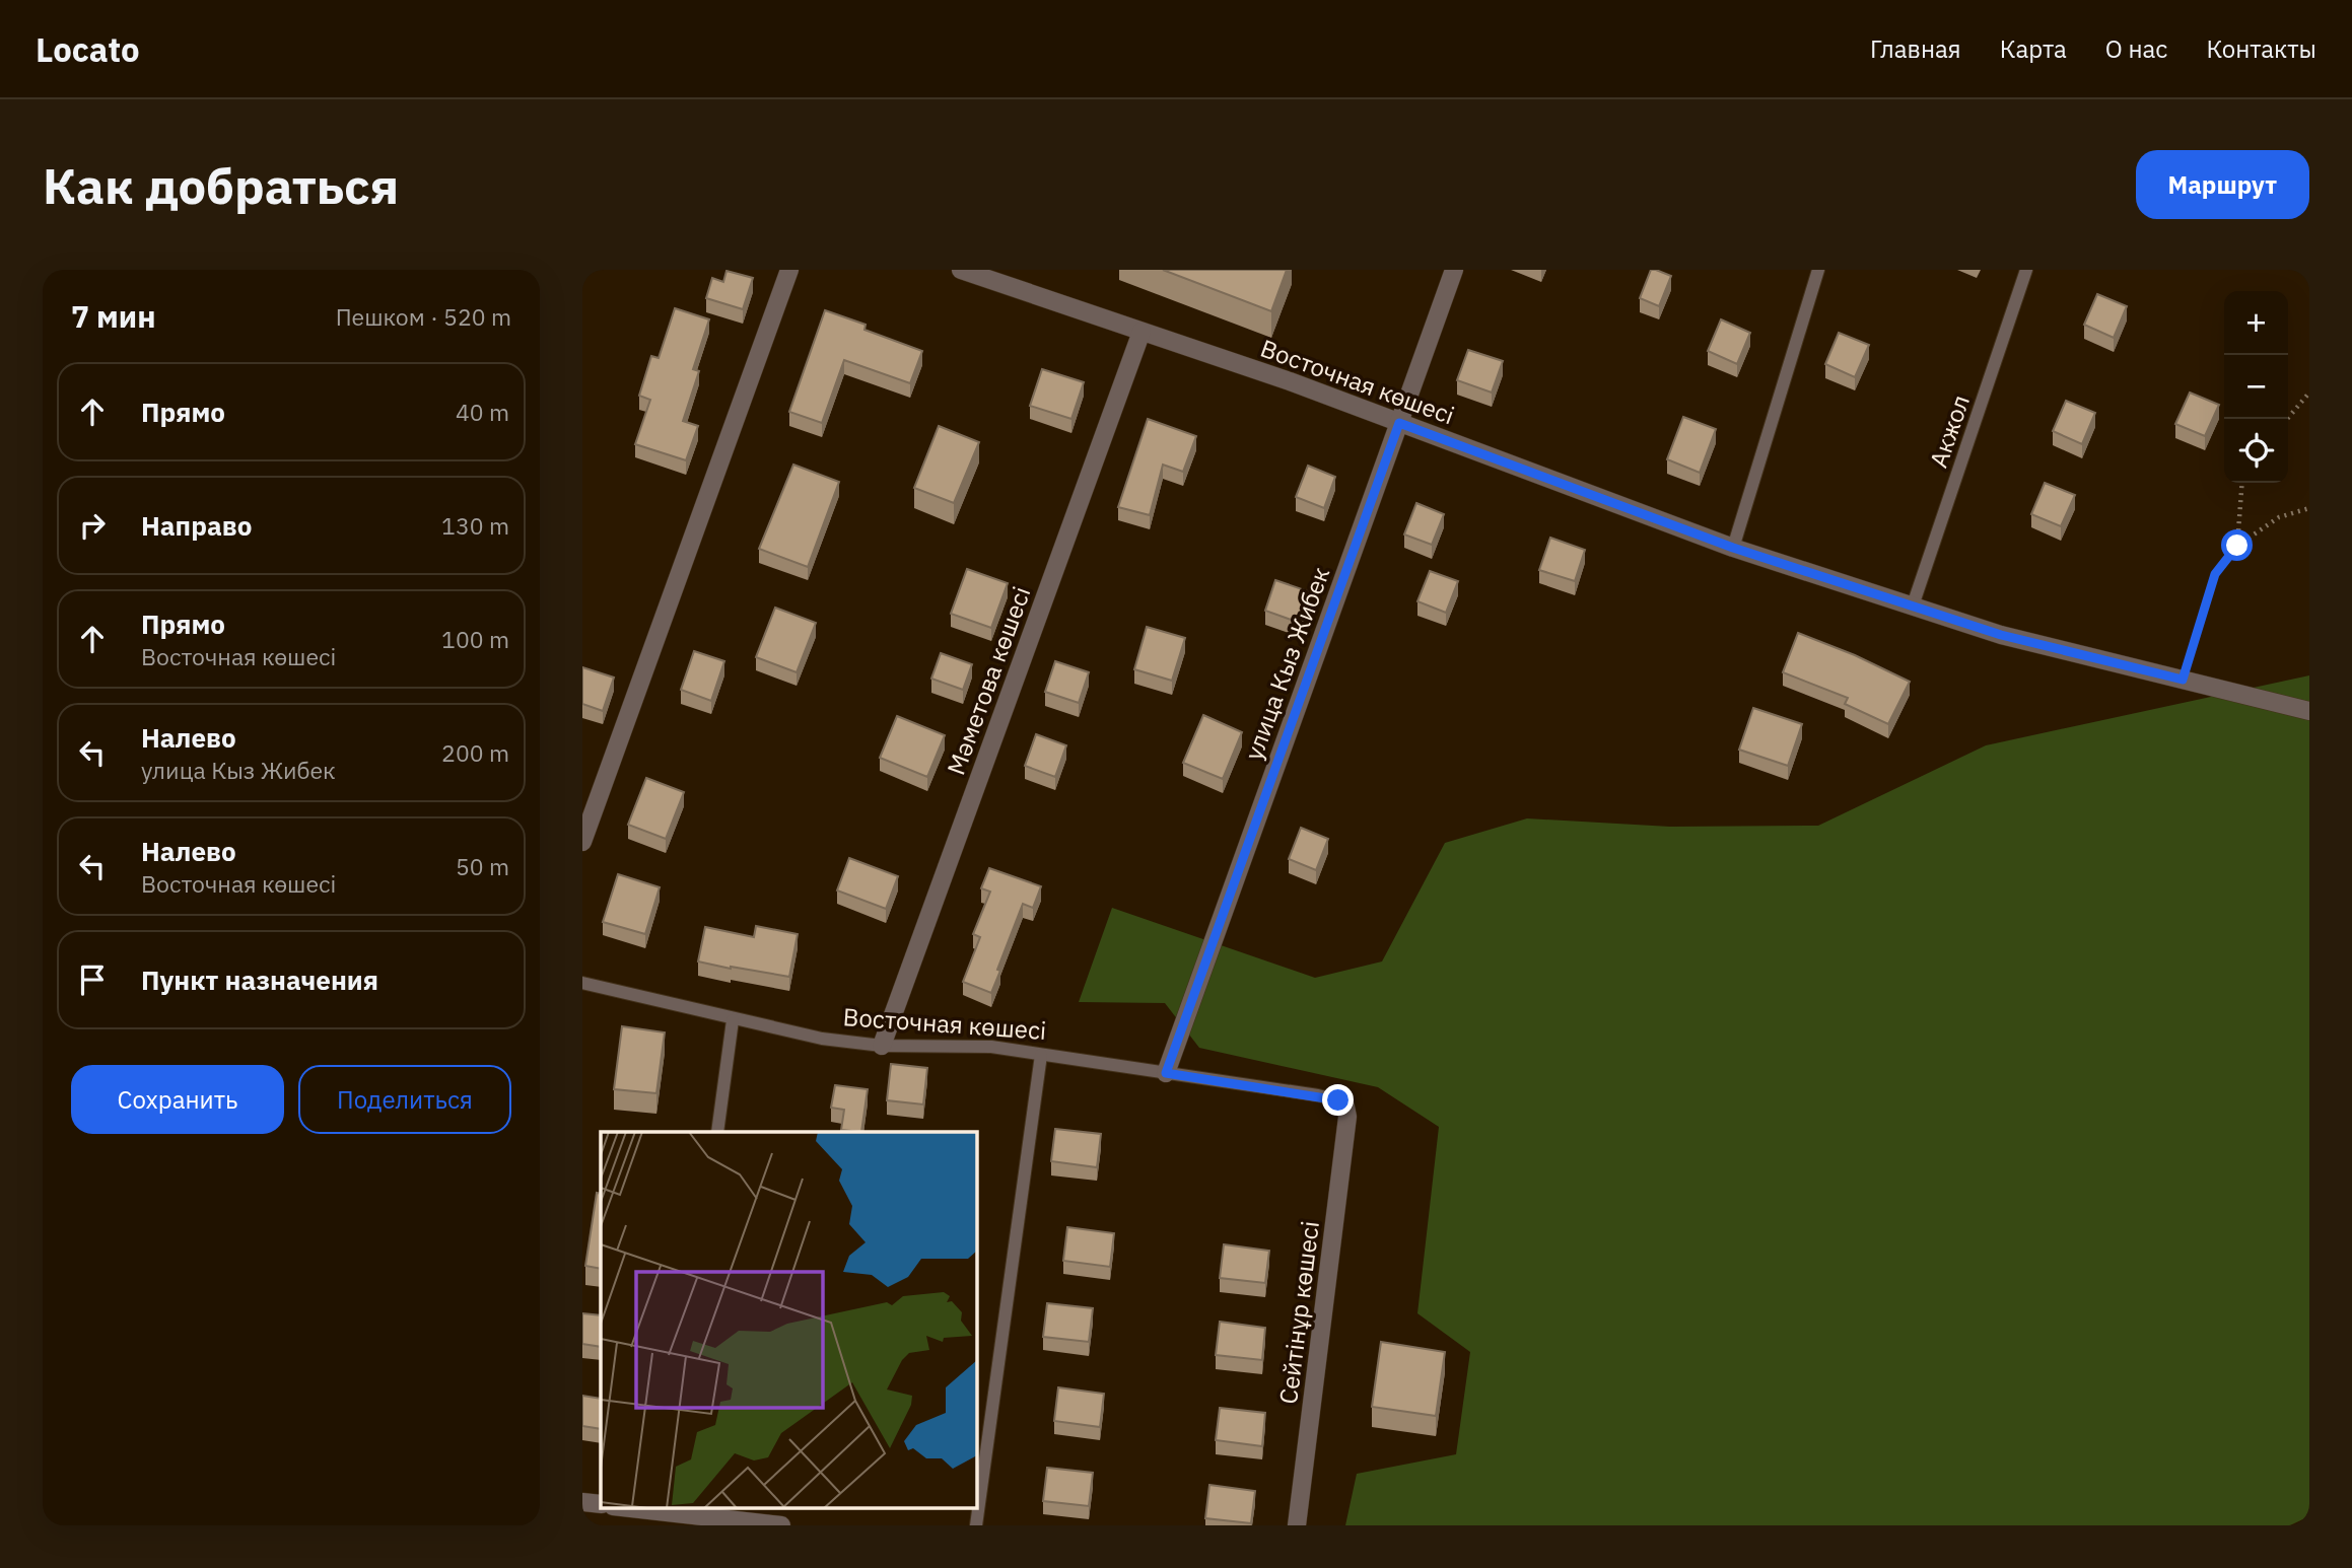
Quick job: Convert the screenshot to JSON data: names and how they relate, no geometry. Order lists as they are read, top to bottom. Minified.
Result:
{"streets":{"street":["Восточная көшесі","улица Кыз Жибек","Мәметова көшесі","Сейтінұр көшесі"],"lane":["Акжол"]},"crossings":[["Восточная көшесі","Акжол"],["Восточная көшесі","улица Кыз Жибек"],["Восточная көшесі","Мәметова көшесі"],["Восточная көшесі","Сейтінұр көшесі"]],"page":{"header":"Locato","nav":["Главная","Карта","О нас","Контакты"],"buttons":["Маршрут",["Сохранить","Поделиться"]],"title":"Как добраться","heading":["7 мин","Пешком · 520 m"],"map_buttons":["+","−"],"list":[["Прямо","40 m"],["Направо","130 m"],["Прямо","Восточная көшесі","100 m"],["Налево","улица Кыз Жибек","200 m"],["Налево","Восточная көшесі","50 m"],"Пункт назначения"]}}
